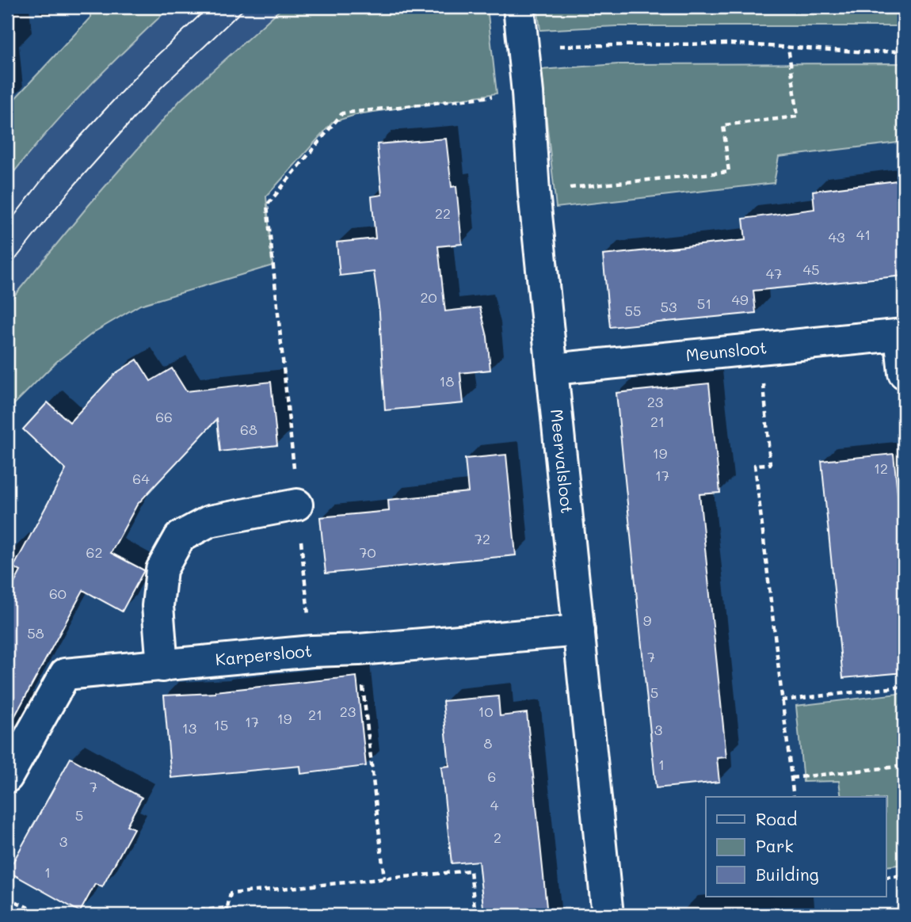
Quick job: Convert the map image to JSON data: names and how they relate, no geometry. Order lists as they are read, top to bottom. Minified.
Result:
{"streets":{"street":["Meunsloot","Meervalsloot","Karpersloot"]},"crossings":[["Meunsloot","Meervalsloot"],["Meervalsloot","Karpersloot"]],"house_numbers":["22","41","43","45","47","20","49","51","53","55","18","23","66","21","68","19","12","17","64","72","62","70","60","9","58","7","5","23","10","21","19","17","15","13","3","8","1","6","7","4","5","2","3","1"],"legend":["Road","Park","Building"]}
